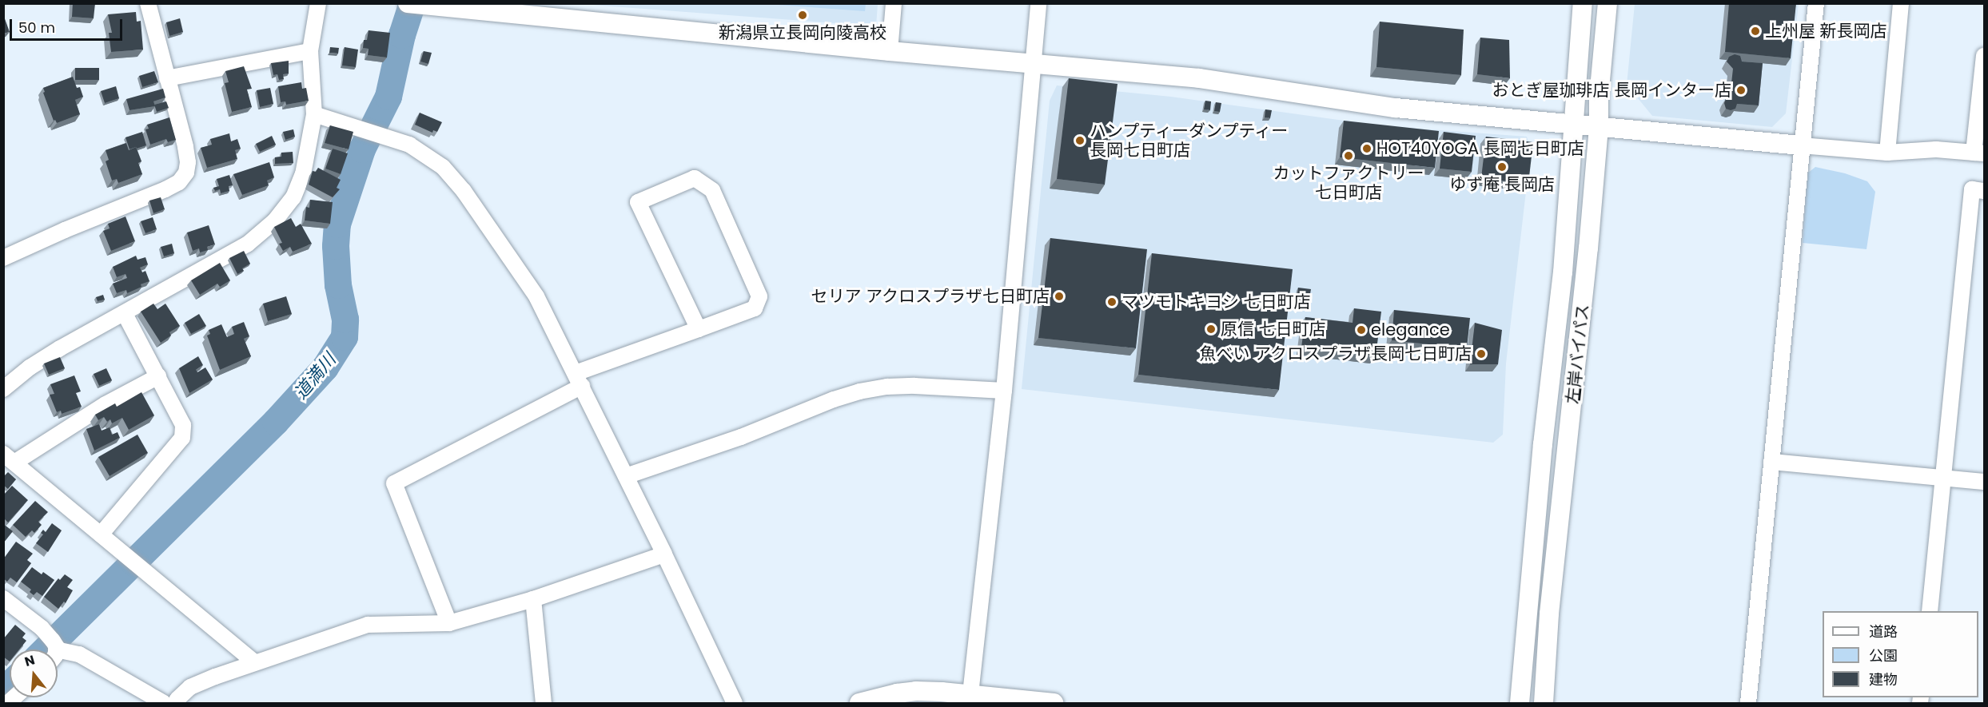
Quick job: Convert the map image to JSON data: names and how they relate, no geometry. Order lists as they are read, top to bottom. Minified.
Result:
{"streets":{"street":["左岸バイパス"]},"water":["道満川"],"places":["新潟県立長岡向陵高校","上州屋 新長岡店","おとぎ屋珈琲店 長岡インター店","ハンプティーダンプティー 長岡七日町店","HOT40YOGA 長岡七日町店","カットファクトリー 七日町店","ゆず庵 長岡店","セリア アクロスプラザ七日町店","マツモトキヨシ 七日町店","原信 七日町店","elegance","魚べい アクロスプラザ長岡七日町店"],"legend":["道路","公園","建物"],"scale_bar":"50 m","north":"top"}
